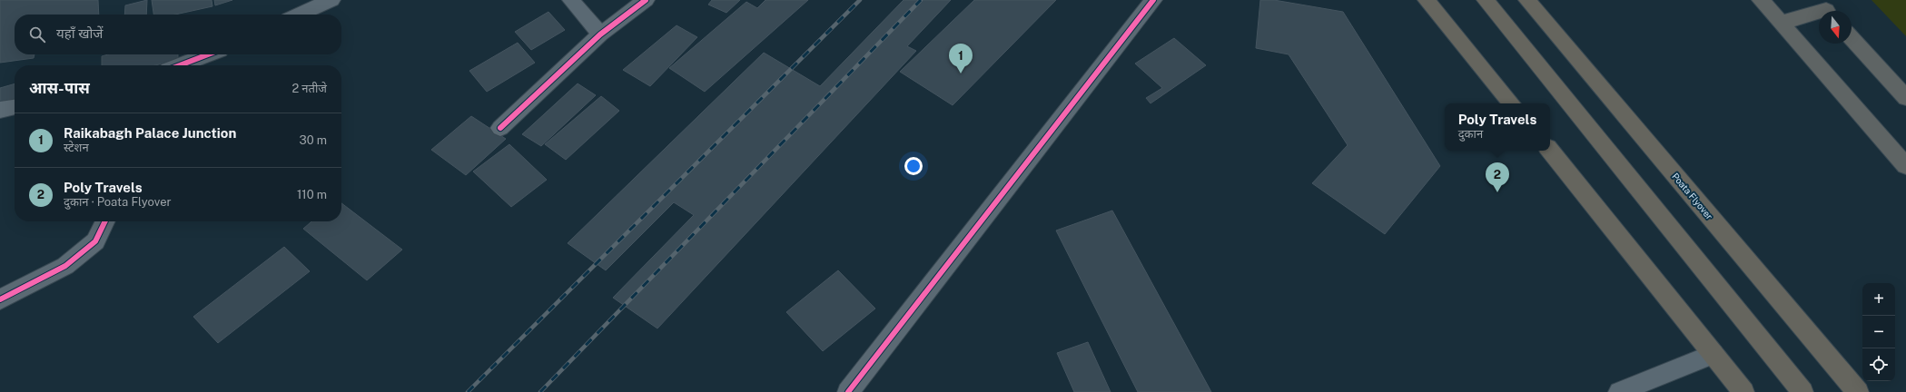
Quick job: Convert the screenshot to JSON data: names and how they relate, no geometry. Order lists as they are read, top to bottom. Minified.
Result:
{"streets":{"highway":["Poata Flyover"]},"north":"bottom","page":{"search":"यहाँ खोजें","pins":["1","2"],"heading":["आस-पास","2 नतीजे"],"popup":["Poly Travels","दुकान"],"list":[{"mark":"1","name":"Raikabagh Palace Junction","note":"स्टेशन","value":"30 m"},{"mark":"2","name":"Poly Travels","note":"दुकान · Poata Flyover","value":"110 m"}],"map_buttons":["+","−"]}}
